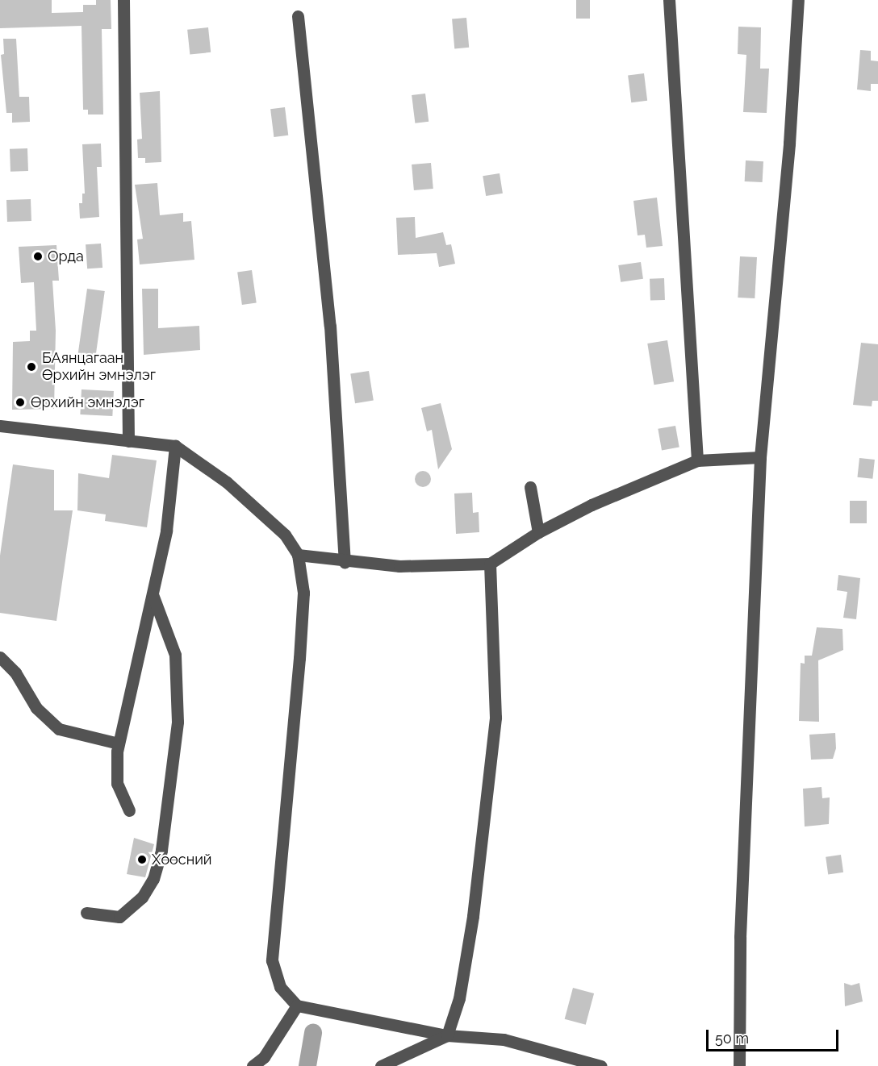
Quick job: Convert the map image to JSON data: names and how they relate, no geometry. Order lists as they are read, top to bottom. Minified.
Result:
{"places":["Орда","БАянцагаан Өрхийн эмнэлэг","Өрхийн эмнэлэг","Хөөсний"],"scale_bar":"50 m"}
